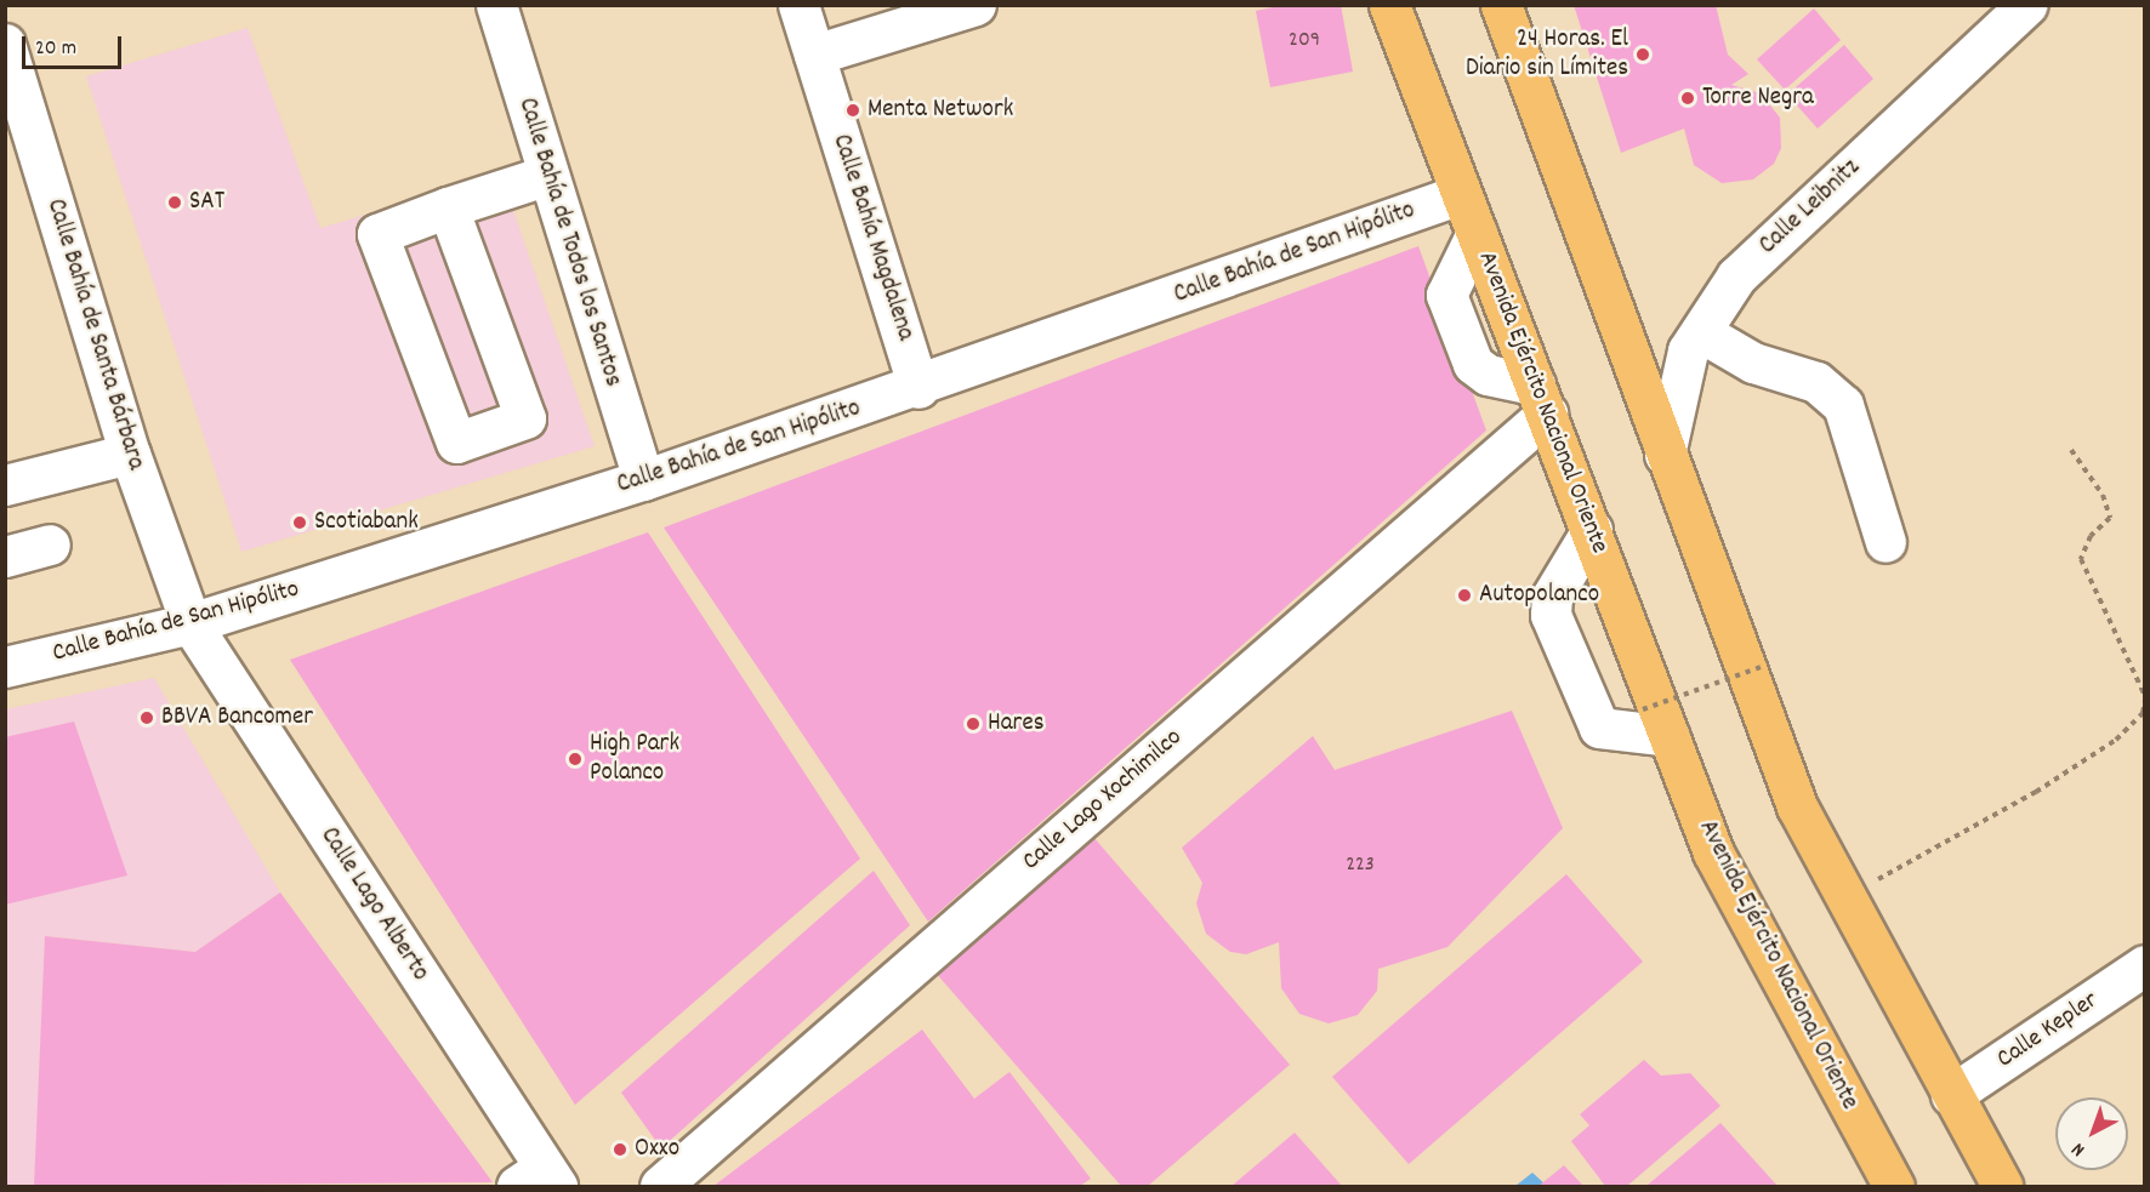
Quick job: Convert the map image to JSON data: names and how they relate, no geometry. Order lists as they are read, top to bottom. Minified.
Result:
{"streets":{"main road":["Avenida Ejército Nacional Oriente"],"street":["Calle Leibnitz","Calle Bahía Magdalena","Calle Bahía de Todos los Santos","Calle Bahía de San Hipólito","Calle Bahía de Santa Bárbara","Calle Lago Xochimilco","Calle Lago Alberto","Calle Kepler"]},"crossings":[["Calle Bahía Magdalena","Calle Bahía de San Hipólito"],["Calle Bahía de Todos los Santos","Calle Bahía de San Hipólito"],["Calle Bahía de San Hipólito","Calle Bahía de Santa Bárbara"],["Calle Bahía de San Hipólito","Avenida Ejército Nacional Oriente"],["Calle Bahía de San Hipólito","Calle Lago Alberto"],["Calle Bahía de Santa Bárbara","Calle Lago Alberto"],["Avenida Ejército Nacional Oriente","Calle Lago Xochimilco"]],"places":["24 Horas. El Diario sin Límites","Torre Negra","Menta Network","SAT","Scotiabank","Autopolanco","BBVA Bancomer","Hares","High Park Polanco","Oxxo"],"house_numbers":["209","223"],"scale_bar":"20 m","north":"bottom left"}
